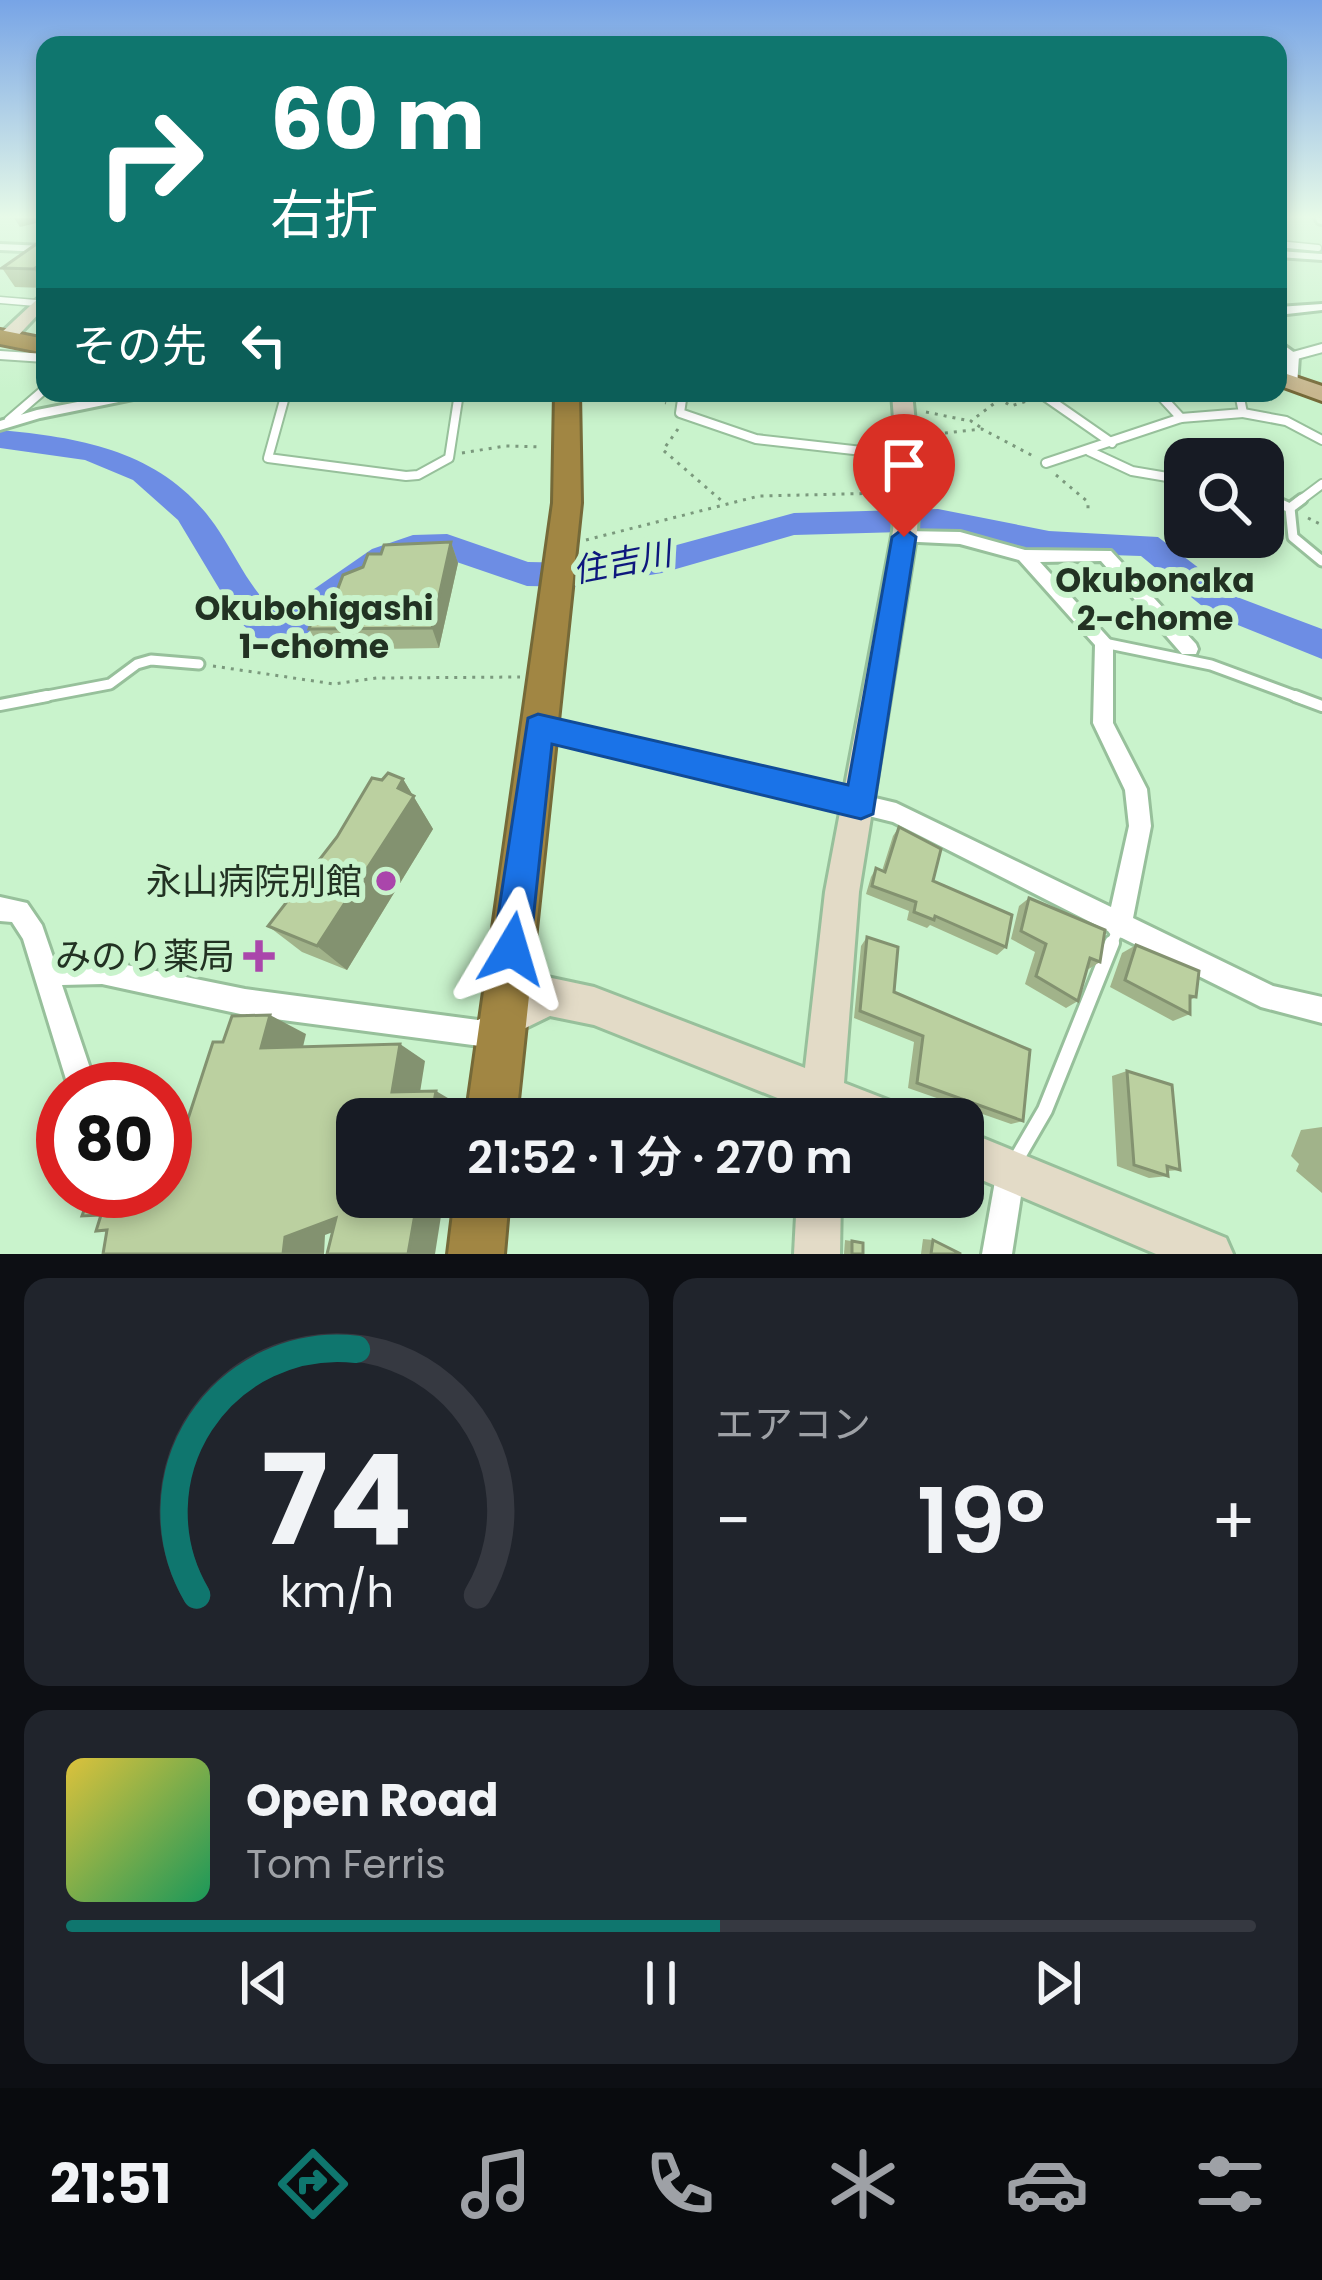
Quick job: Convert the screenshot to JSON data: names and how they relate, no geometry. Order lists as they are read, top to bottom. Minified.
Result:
{"districts":["Okubonaka 2-chome","Okubohigashi 1-chome"],"water":["住吉川"],"places":{"other":["永山病院別館"],"health":["みのり薬局"]},"page":{"turn":["60 m","右折"],"then":"その先","limit":"80","trip":"21:52 · 1 分 · 270 m","tile":"エアコン","heat":["−","19°","+"],"song":["Open Road","Tom Ferris"],"tabs":"21:51","gauge":["74","km/h"]}}
